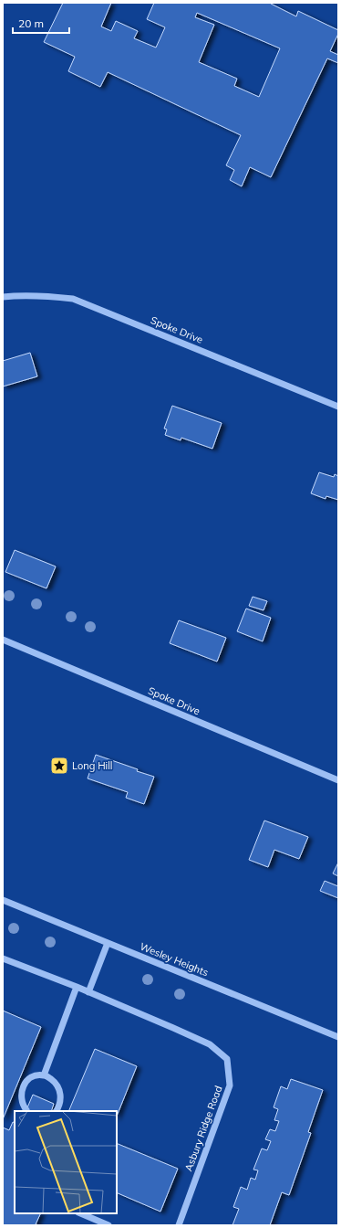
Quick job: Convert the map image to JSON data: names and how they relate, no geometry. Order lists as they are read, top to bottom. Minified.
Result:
{"streets":{"street":["Spoke Drive","Wesley Heights","Asbury Ridge Road"]},"places":{"place":["Long Hill"]},"scale_bar":"20 m"}
